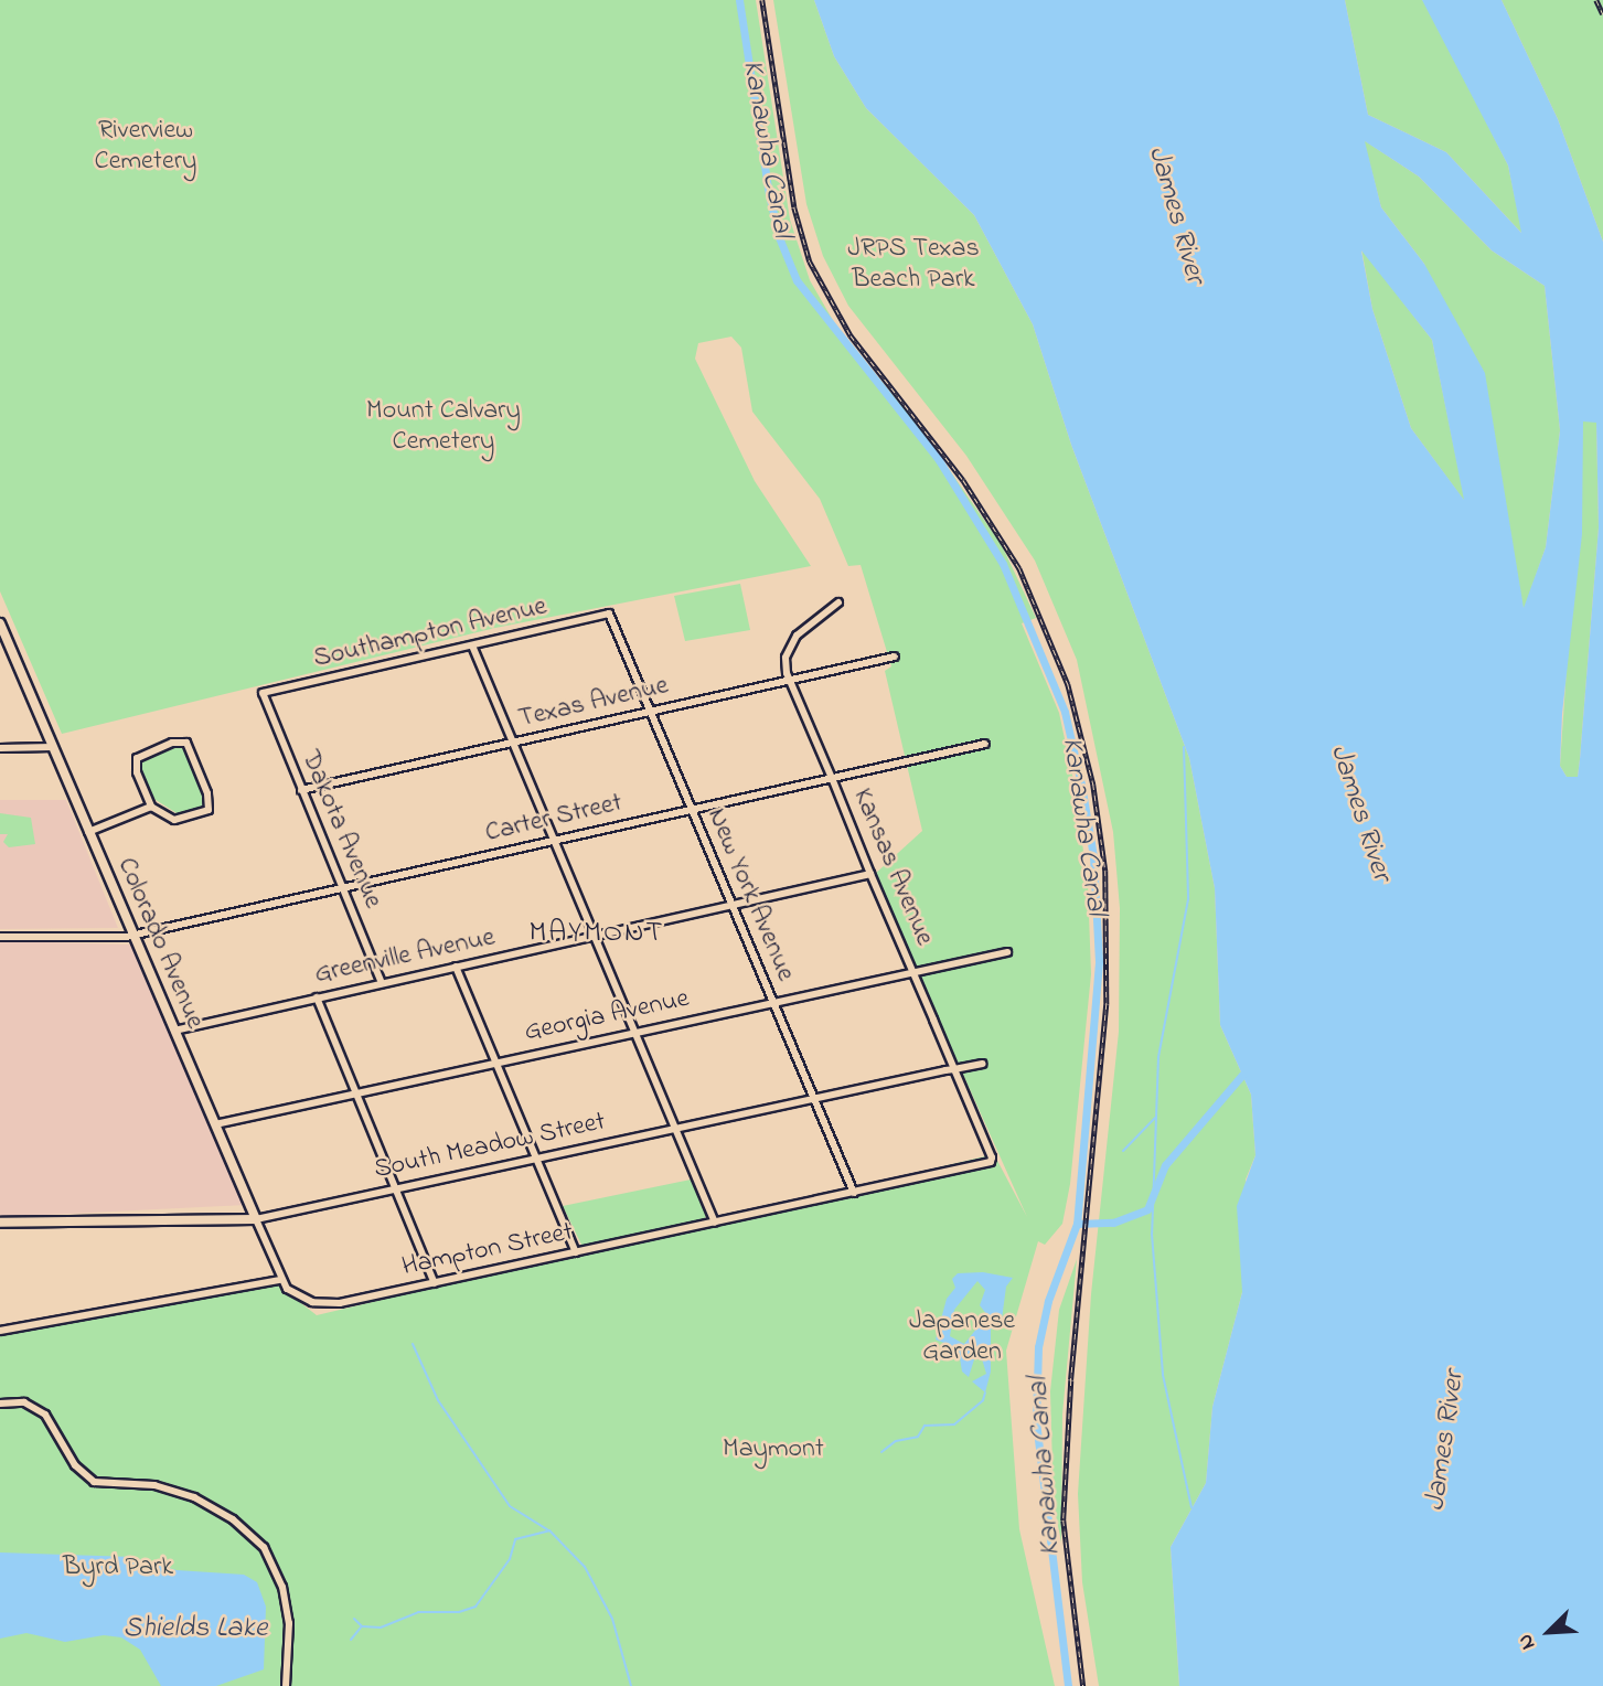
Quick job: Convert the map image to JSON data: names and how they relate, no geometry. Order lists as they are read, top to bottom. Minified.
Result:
{"streets":{"street":["Southampton Avenue","Texas Avenue","Carter Street","Dakota Avenue","Kansas Avenue","New York Avenue","Colorado Avenue","Greenville Avenue","Georgia Avenue","South Meadow Street","Hampton Street"]},"crossings":[["Southampton Avenue","Dakota Avenue"],["Southampton Avenue","New York Avenue"],["Texas Avenue","Dakota Avenue"],["Texas Avenue","Kansas Avenue"],["Texas Avenue","New York Avenue"],["Carter Street","Dakota Avenue"],["Carter Street","Kansas Avenue"],["Carter Street","New York Avenue"],["Carter Street","Colorado Avenue"],["Dakota Avenue","Greenville Avenue"],["Kansas Avenue","Greenville Avenue"],["Kansas Avenue","Georgia Avenue"],["Kansas Avenue","South Meadow Street"],["Kansas Avenue","Hampton Street"],["New York Avenue","Greenville Avenue"],["New York Avenue","Georgia Avenue"],["New York Avenue","South Meadow Street"],["New York Avenue","Hampton Street"],["Colorado Avenue","Greenville Avenue"],["Colorado Avenue","Georgia Avenue"],["Colorado Avenue","South Meadow Street"],["Colorado Avenue","Hampton Street"]],"districts":["MAYMONT"],"water":["Kanawha Canal","James River","Shields Lake"],"parks":["Riverview Cemetery","JRPS Texas Beach Park","Mount Calvary Cemetery","Japanese Garden","Maymont","Byrd Park"],"north":"bottom left"}
